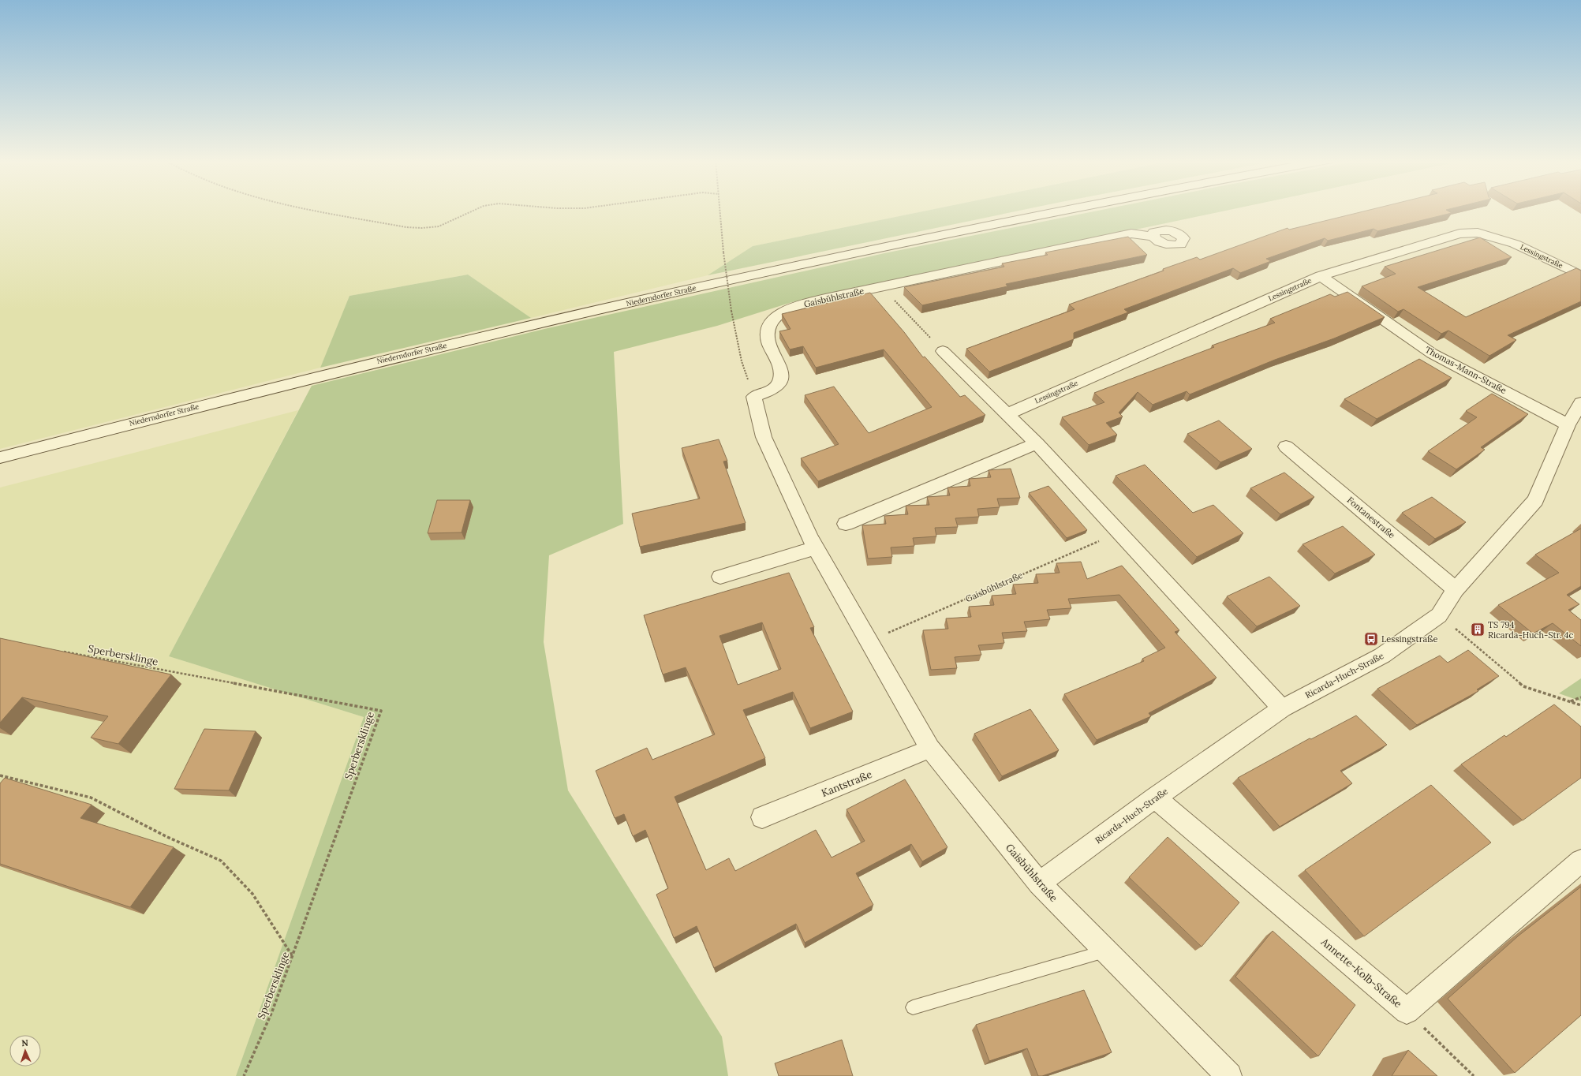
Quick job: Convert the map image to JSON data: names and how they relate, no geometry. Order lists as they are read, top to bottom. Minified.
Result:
{"streets":{"street":["Lessingstraße","Niederndorfer Straße","Gaisbühlstraße","Thomas-Mann-Straße","Fontanestraße","Ricarda-Huch-Straße","Kantstraße","Annette-Kolb-Straße"],"path":["Sperbersklinge"]},"crossings":[["Lessingstraße","Thomas-Mann-Straße"],["Gaisbühlstraße","Ricarda-Huch-Straße"],["Gaisbühlstraße","Kantstraße"],["Thomas-Mann-Straße","Ricarda-Huch-Straße"],["Fontanestraße","Ricarda-Huch-Straße"],["Ricarda-Huch-Straße","Annette-Kolb-Straße"]],"places":{"building":["TS 794 Ricarda-Huch-Str. 4c"],"bus stop":["Lessingstraße"]},"north":"top"}
